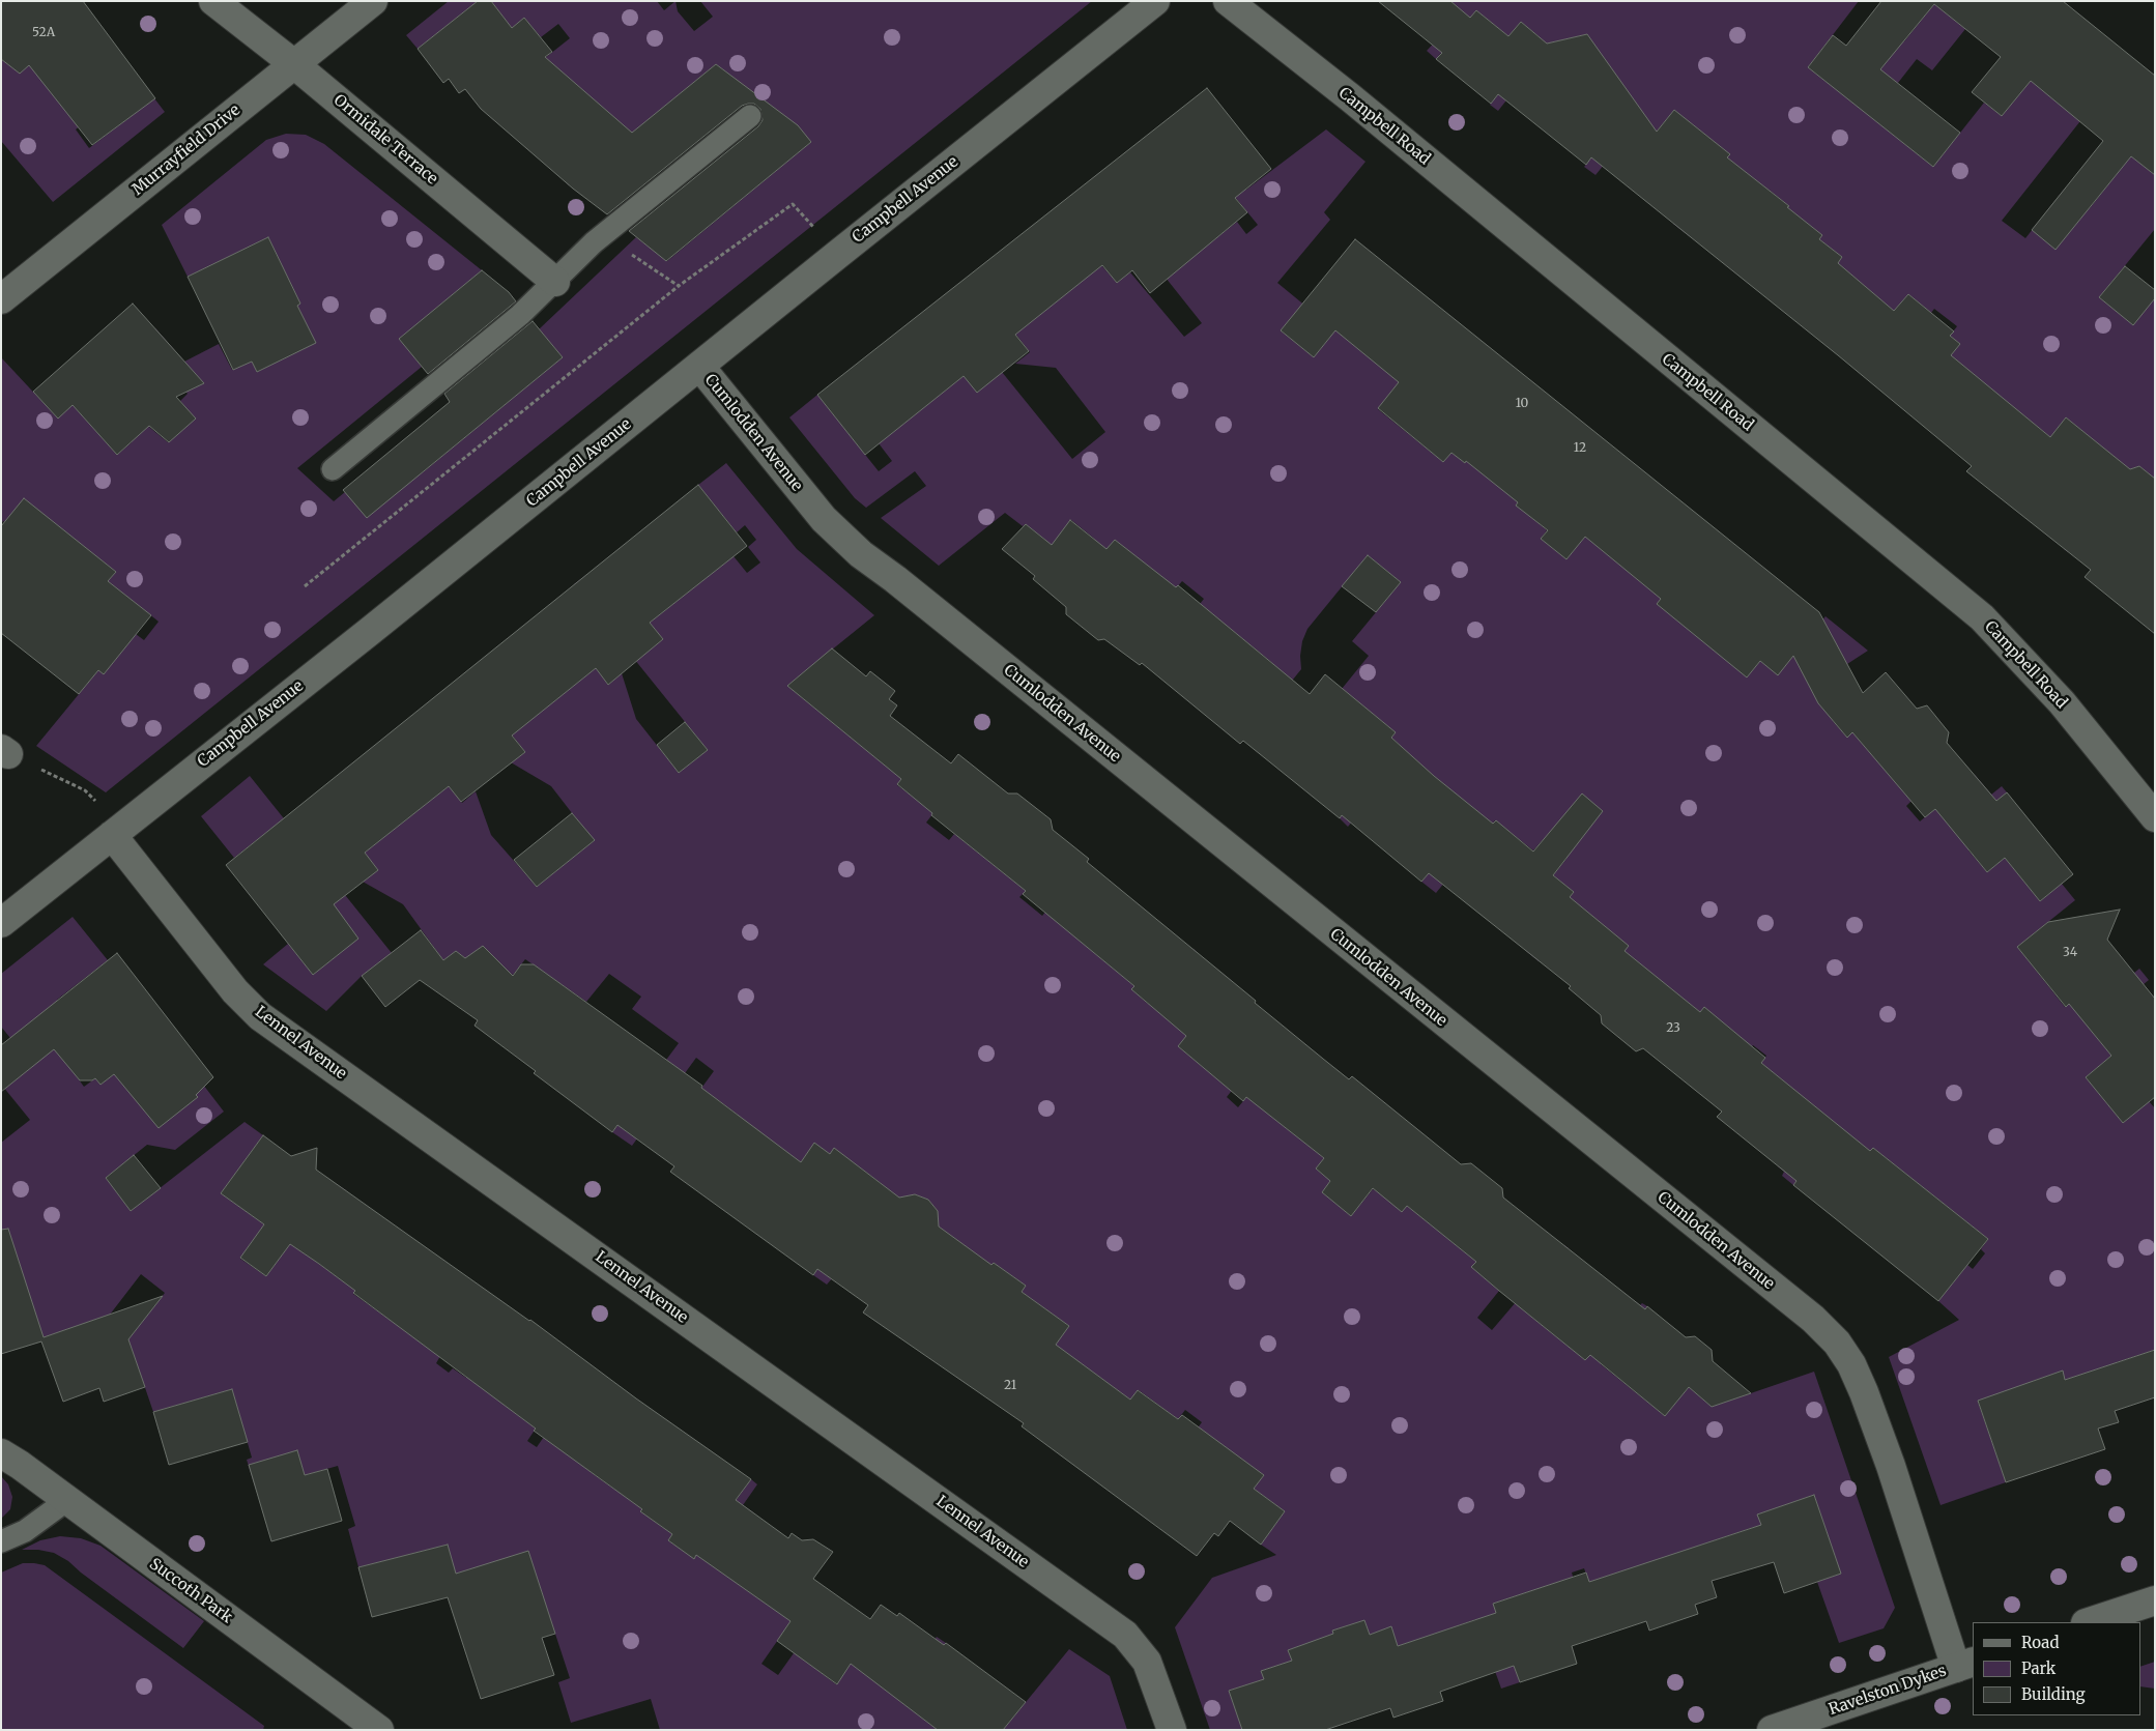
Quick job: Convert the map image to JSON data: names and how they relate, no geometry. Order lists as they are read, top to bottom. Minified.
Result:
{"streets":{"street":["Campbell Road","Ormidale Terrace","Murrayfield Drive","Campbell Avenue","Cumlodden Avenue","Lennel Avenue","Succoth Park","Ravelston Dykes"]},"crossings":[["Ormidale Terrace","Murrayfield Drive"],["Campbell Avenue","Cumlodden Avenue"],["Campbell Avenue","Lennel Avenue"],["Cumlodden Avenue","Ravelston Dykes"]],"house_numbers":["52A","10","12","34","23","21"],"legend":["Road","Park","Building"]}
